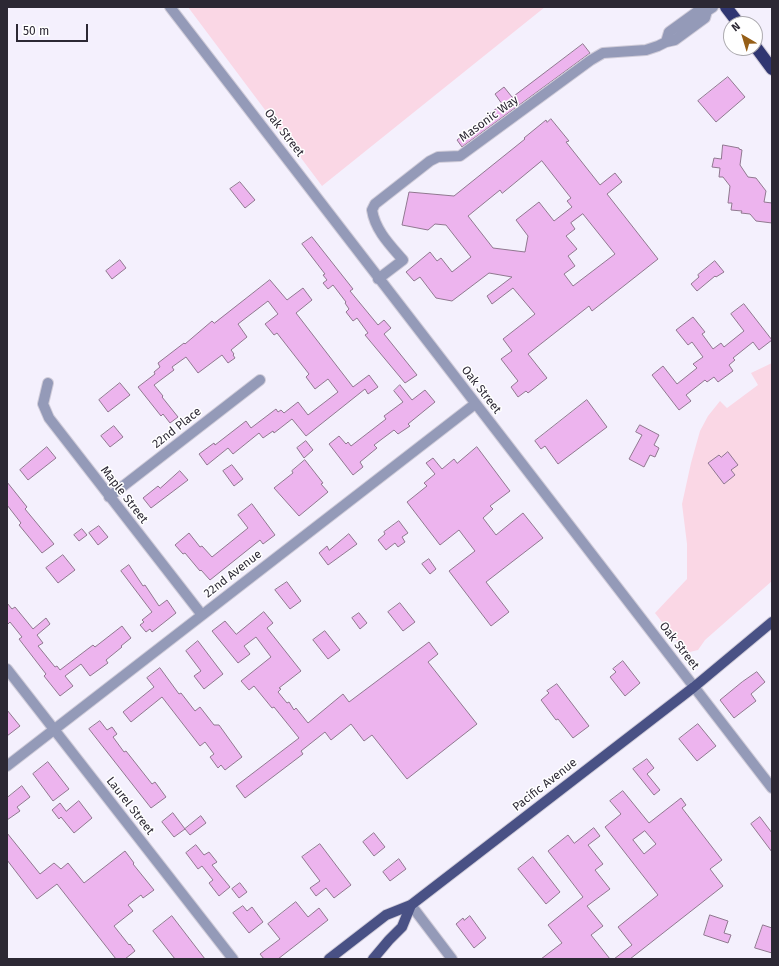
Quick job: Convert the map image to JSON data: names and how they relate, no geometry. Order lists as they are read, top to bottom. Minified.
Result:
{"streets":{"main road":["Pacific Avenue"],"street":["Masonic Way","Oak Street","22nd Place","Maple Street","22nd Avenue","Laurel Street"]},"crossings":[["Masonic Way","Oak Street"],["Oak Street","22nd Avenue"],["Oak Street","Pacific Avenue"],["22nd Place","Maple Street"],["Maple Street","22nd Avenue"],["22nd Avenue","Laurel Street"]],"scale_bar":"50 m","north":"top left"}
